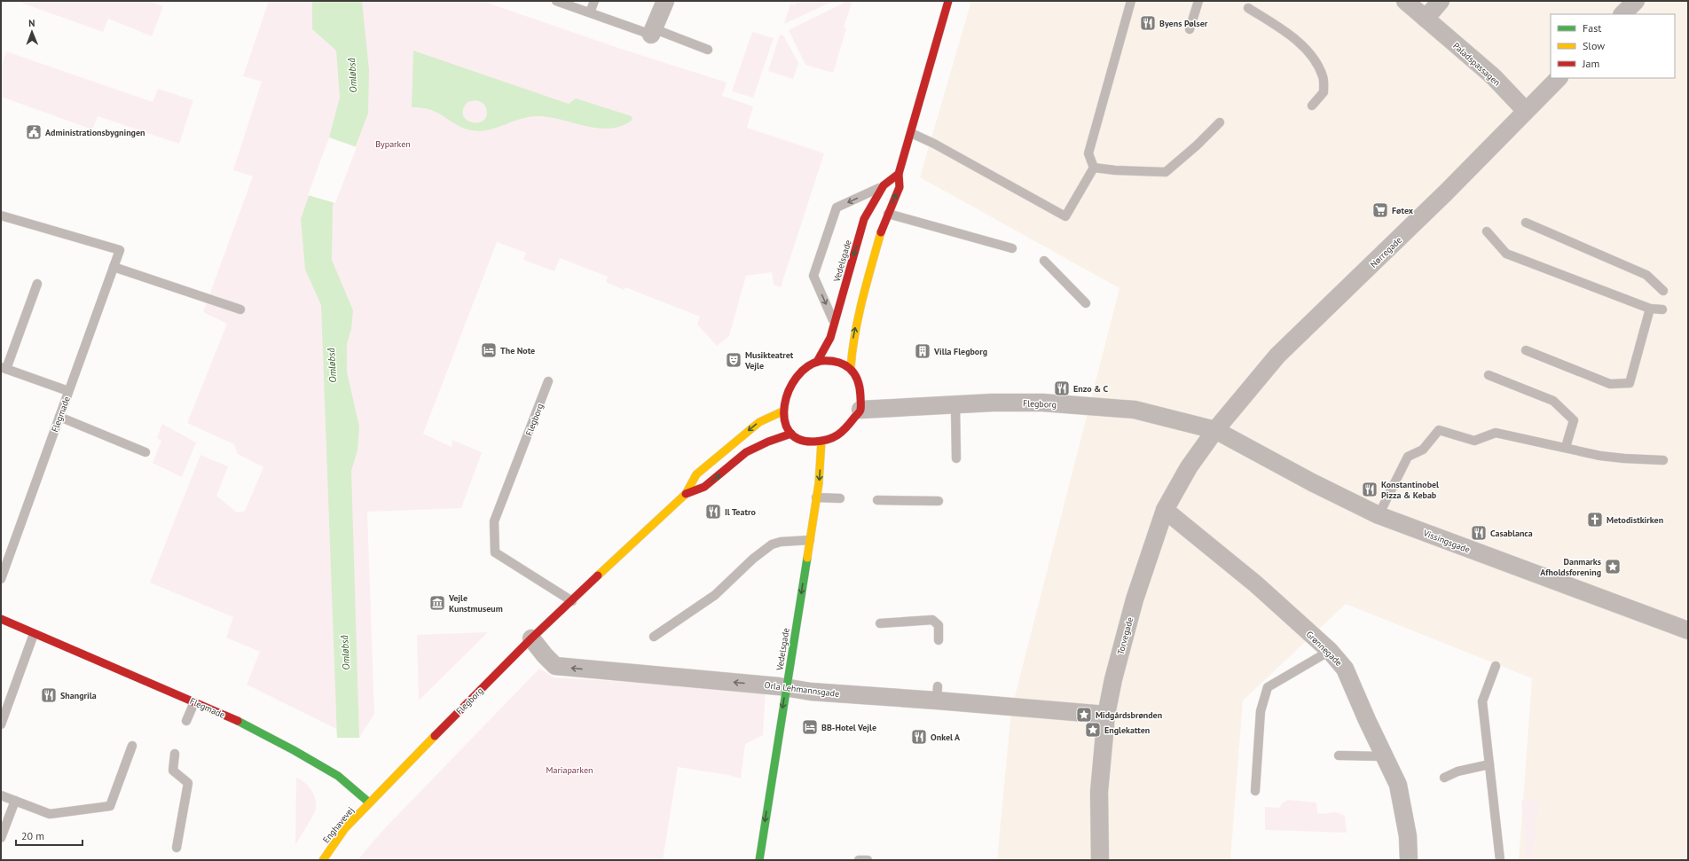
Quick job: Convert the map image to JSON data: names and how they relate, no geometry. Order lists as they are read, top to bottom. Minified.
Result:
{"streets":{"main road":["Vedelsgade","Flegborg","Flegmade","Enghavevej"],"street":["Paladspassagen","Nørregade","Vissingsgade","Torvegade","Grønnegade","Orla Lehmannsgade"]},"crossings":[["Paladspassagen","Nørregade"],["Nørregade","Flegborg"],["Nørregade","Vissingsgade"],["Nørregade","Torvegade"],["Vedelsgade","Flegborg"],["Vedelsgade","Orla Lehmannsgade"],["Flegborg","Flegmade"],["Flegborg","Vissingsgade"],["Flegborg","Torvegade"],["Flegborg","Orla Lehmannsgade"],["Flegborg","Enghavevej"],["Flegmade","Enghavevej"],["Vissingsgade","Torvegade"],["Torvegade","Grønnegade"],["Torvegade","Orla Lehmannsgade"]],"one_way":["Vedelsgade","Orla Lehmannsgade"],"water":["Omløbså"],"parks":["Byparken","Mariaparken"],"places":{"restaurant":["Byens Pølser","Enzo & C","Konstantinobel Pizza & Kebab","Il Teatro","Casablanca","Shangrila","Onkel A"],"public building":["Administrationsbygningen"],"supermarket":["Føtex"],"hotel":["The Note","BB-Hotel Vejle"],"building":["Villa Flegborg"],"theatre":["Musikteatret Vejle"],"church":["Metodistkirken"],"place":["Danmarks Afholdsforening","Midgårdsbrønden","Englekatten"],"museum":["Vejle Kunstmuseum"]},"legend":["Fast","Slow","Jam"],"scale_bar":"20 m","north":"top"}
